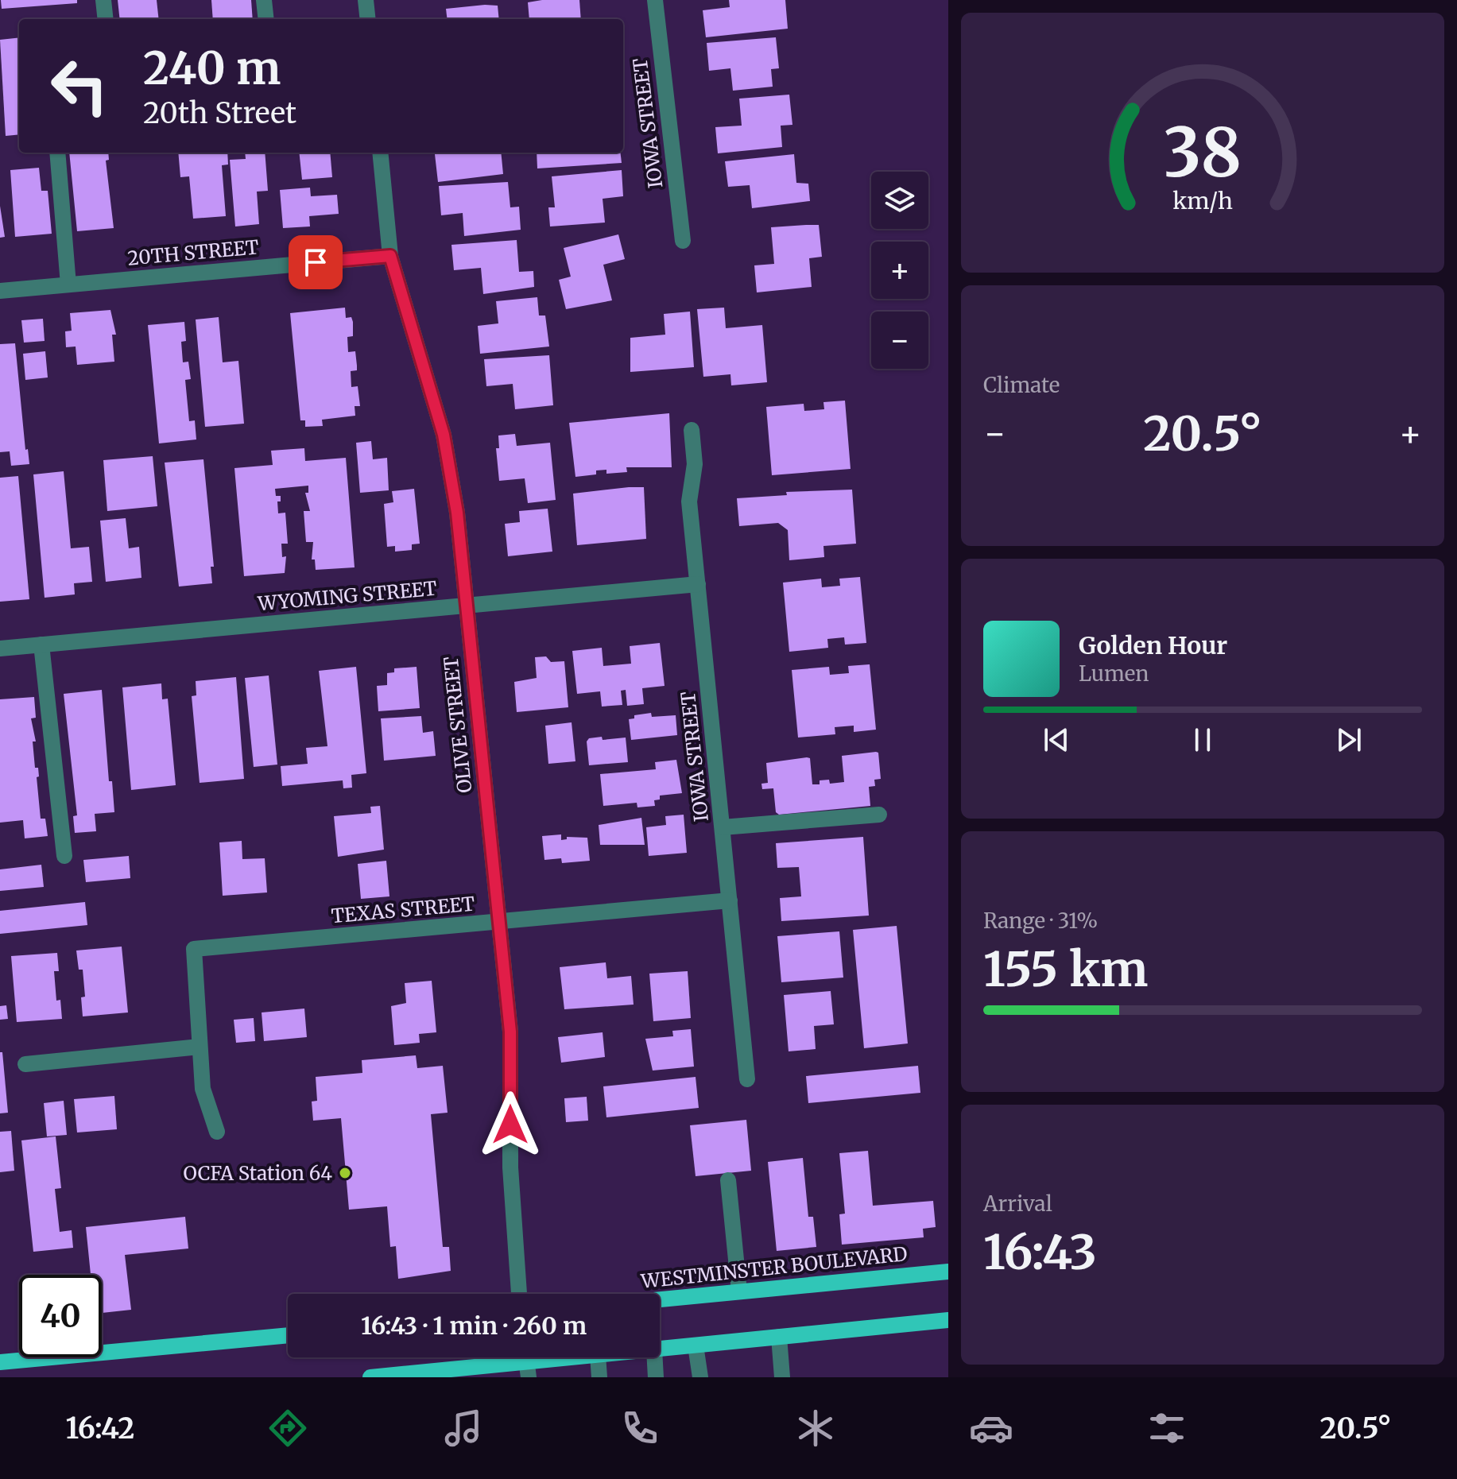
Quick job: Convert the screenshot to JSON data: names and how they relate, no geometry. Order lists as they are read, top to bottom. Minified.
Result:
{"streets":{"main road":["WESTMINSTER BOULEVARD"],"street":["IOWA STREET","20TH STREET","WYOMING STREET","OLIVE STREET","TEXAS STREET"]},"crossings":[["IOWA STREET","WYOMING STREET"],["IOWA STREET","TEXAS STREET"],["20TH STREET","OLIVE STREET"],["WYOMING STREET","OLIVE STREET"],["OLIVE STREET","TEXAS STREET"]],"places":["OCFA Station 64"],"page":{"turn":["240 m","20th Street"],"map_buttons":["+","−"],"tile":["Climate",["Range · 31%","155 km"],["Arrival","16:43"]],"heat":["−","20.5°","+"],"song":["Golden Hour","Lumen"],"limit":"40","trip":"16:43 · 1 min · 260 m","tabs":["16:42","20.5°"],"gauge":["38","km/h"]}}
